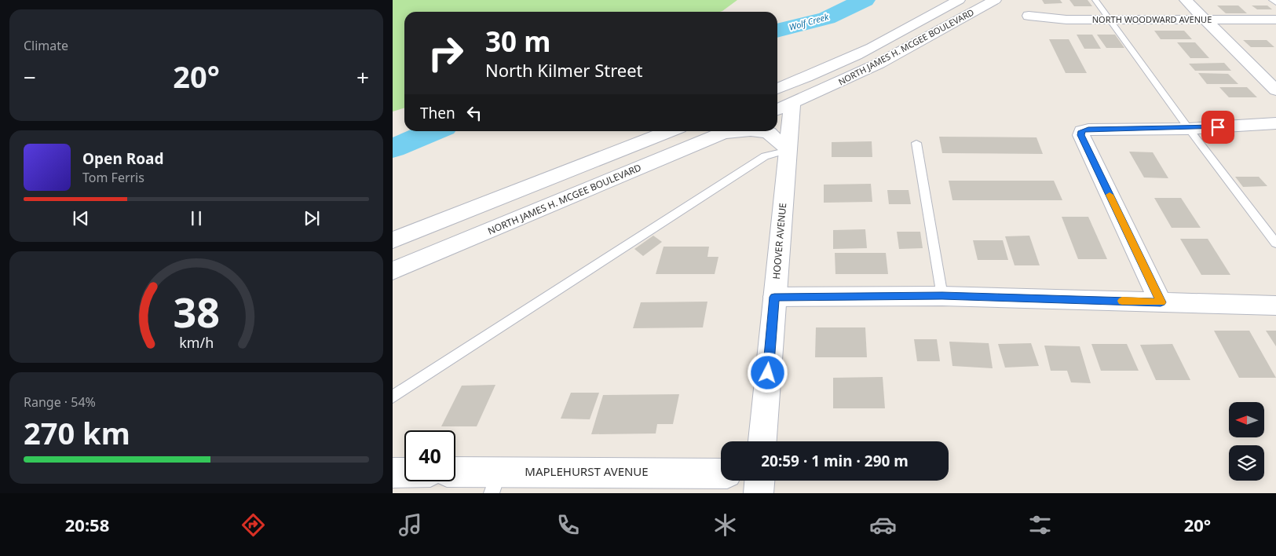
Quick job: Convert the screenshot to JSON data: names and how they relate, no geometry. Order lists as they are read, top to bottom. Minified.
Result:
{"streets":{"street":["NORTH WOODWARD AVENUE","NORTH JAMES H. MCGEE BOULEVARD","HOOVER AVENUE","MAPLEHURST AVENUE"]},"crossings":[["NORTH JAMES H. MCGEE BOULEVARD","HOOVER AVENUE"]],"water":["Wolf Creek"],"north":"left","page":{"tile":["Climate",["Range · 54%","270 km"]],"turn":["30 m","North Kilmer Street"],"heat":["−","20°","+"],"then":"Then","song":["Open Road","Tom Ferris"],"limit":"40","trip":"20:59 · 1 min · 290 m","tabs":["20:58","20°"],"gauge":["38","km/h"]}}
